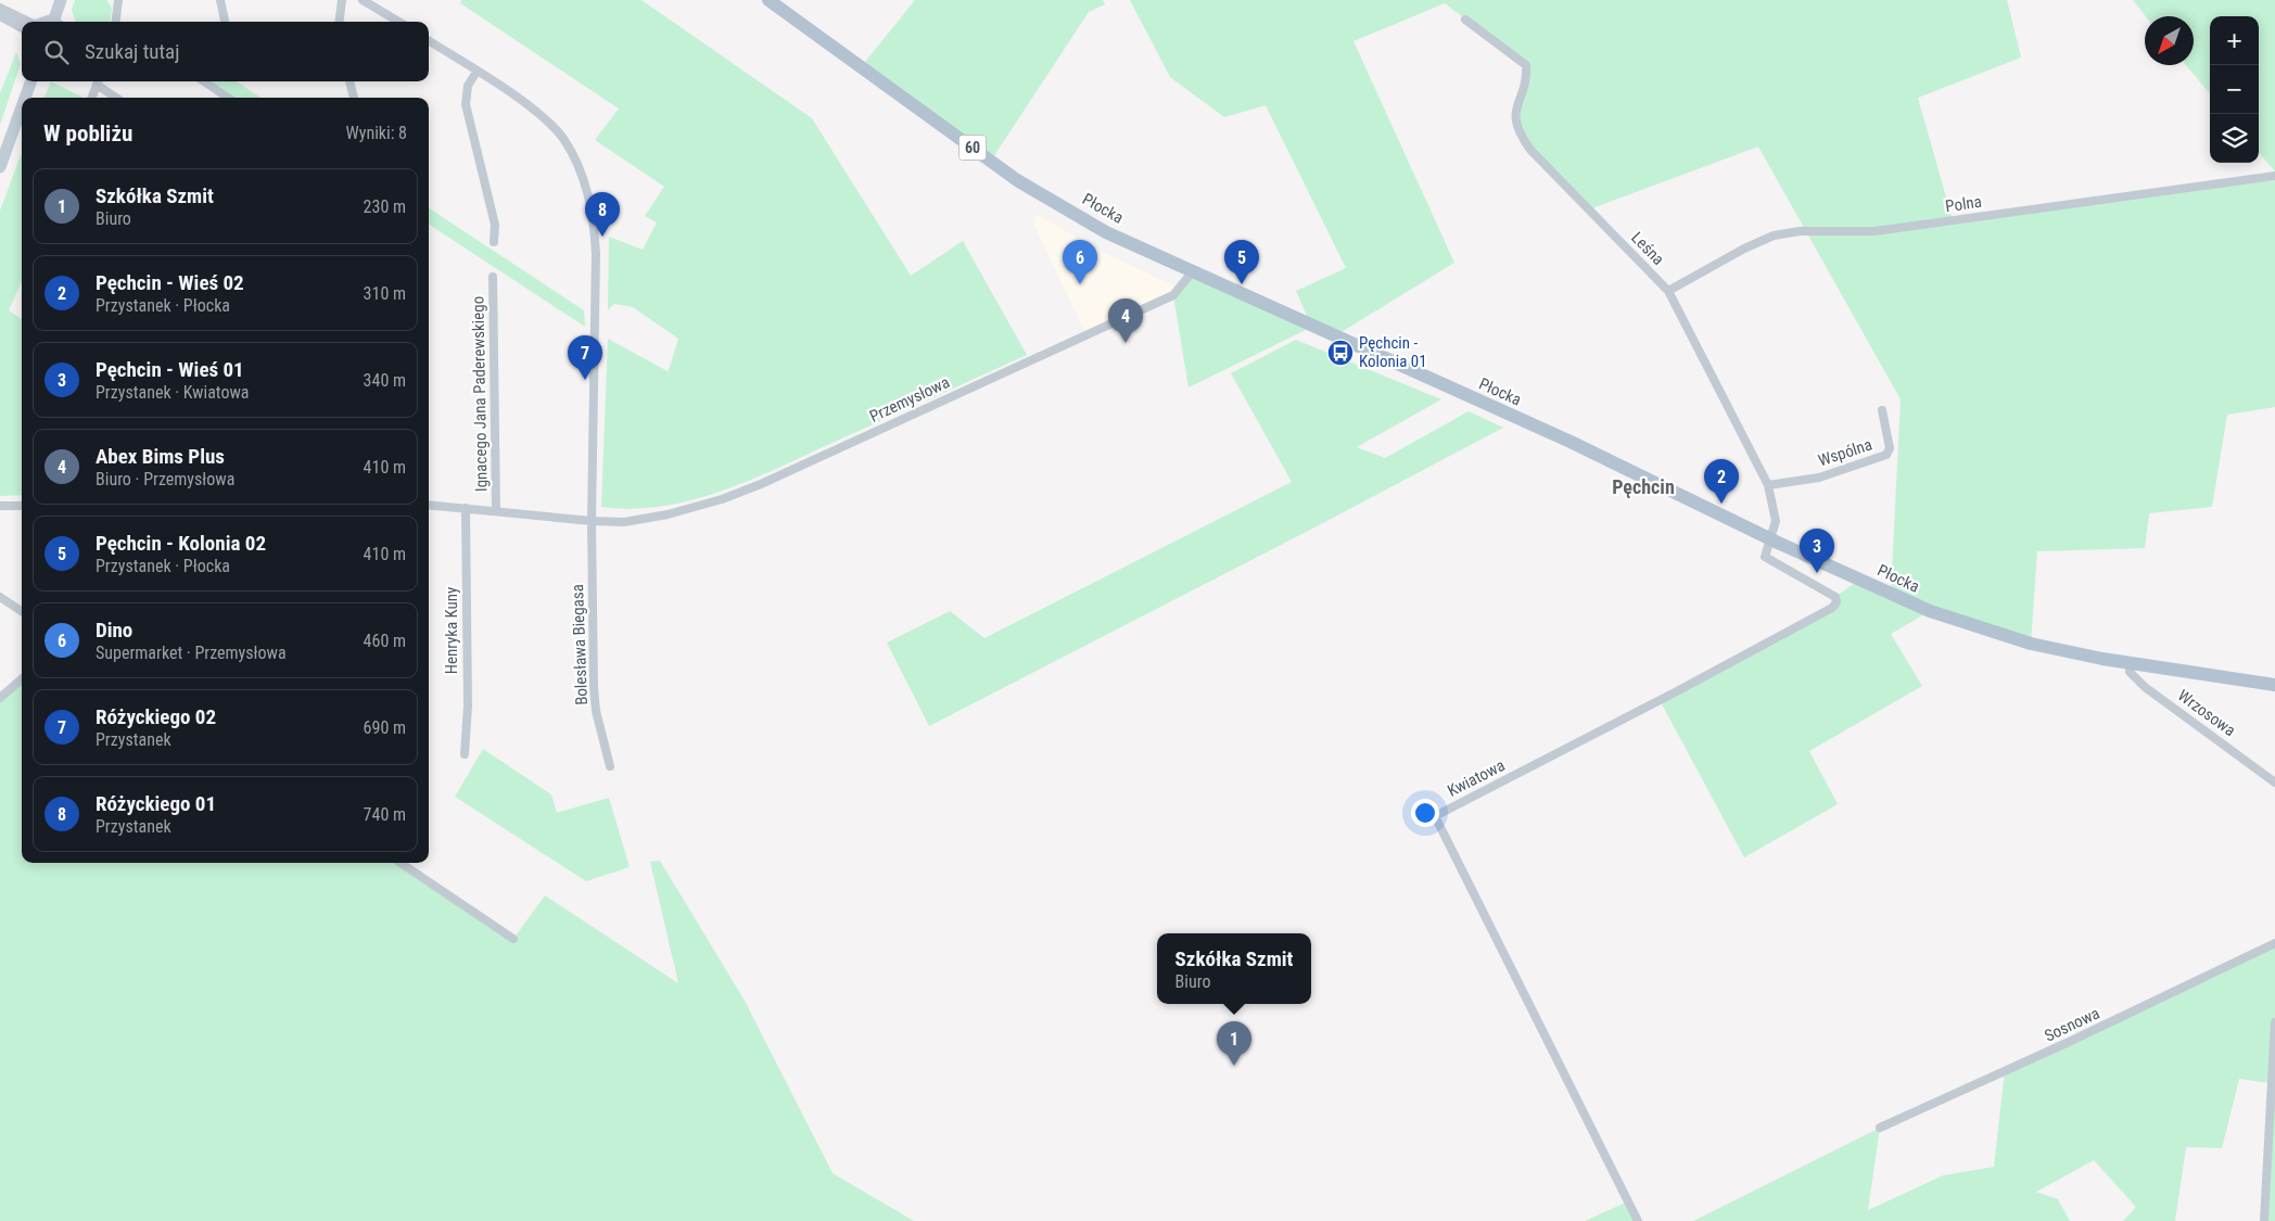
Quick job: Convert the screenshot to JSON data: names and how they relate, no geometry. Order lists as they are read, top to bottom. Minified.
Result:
{"streets":{"main road":["60","Płocka"],"street":["Polna","Leśna","Ignacego Jana Paderewskiego","Przemysłowa","Wspólna","Henryka Kuny","Bolesława Biegasa","Wrzosowa","Kwiatowa","Sosnowa"]},"crossings":[["Polna","Leśna"],["Płocka","Leśna"],["Płocka","Przemysłowa"],["Płocka","Wrzosowa"],["Płocka","Kwiatowa"],["Leśna","Wspólna"],["Leśna","Kwiatowa"],["Ignacego Jana Paderewskiego","Przemysłowa"],["Przemysłowa","Henryka Kuny"],["Przemysłowa","Bolesława Biegasa"]],"districts":["Pęchcin"],"places":{"bus stop":["Pęchcin - Kolonia 01"]},"north":"bottom left","page":{"map_buttons":["+","−"],"search":"Szukaj tutaj","heading":["W pobliżu","Wyniki: 8"],"list":[{"mark":"1","name":"Szkółka Szmit","note":"Biuro","value":"230 m"},{"mark":"2","name":"Pęchcin - Wieś 02","note":"Przystanek · Płocka","value":"310 m"},{"mark":"3","name":"Pęchcin - Wieś 01","note":"Przystanek · Kwiatowa","value":"340 m"},{"mark":"4","name":"Abex Bims Plus","note":"Biuro · Przemysłowa","value":"410 m"},{"mark":"5","name":"Pęchcin - Kolonia 02","note":"Przystanek · Płocka","value":"410 m"},{"mark":"6","name":"Dino","note":"Supermarket · Przemysłowa","value":"460 m"},{"mark":"7","name":"Różyckiego 02","note":"Przystanek","value":"690 m"},{"mark":"8","name":"Różyckiego 01","note":"Przystanek","value":"740 m"}],"pins":["8","5","6","4","7","2","3","1"],"popup":["Szkółka Szmit","Biuro"]}}
